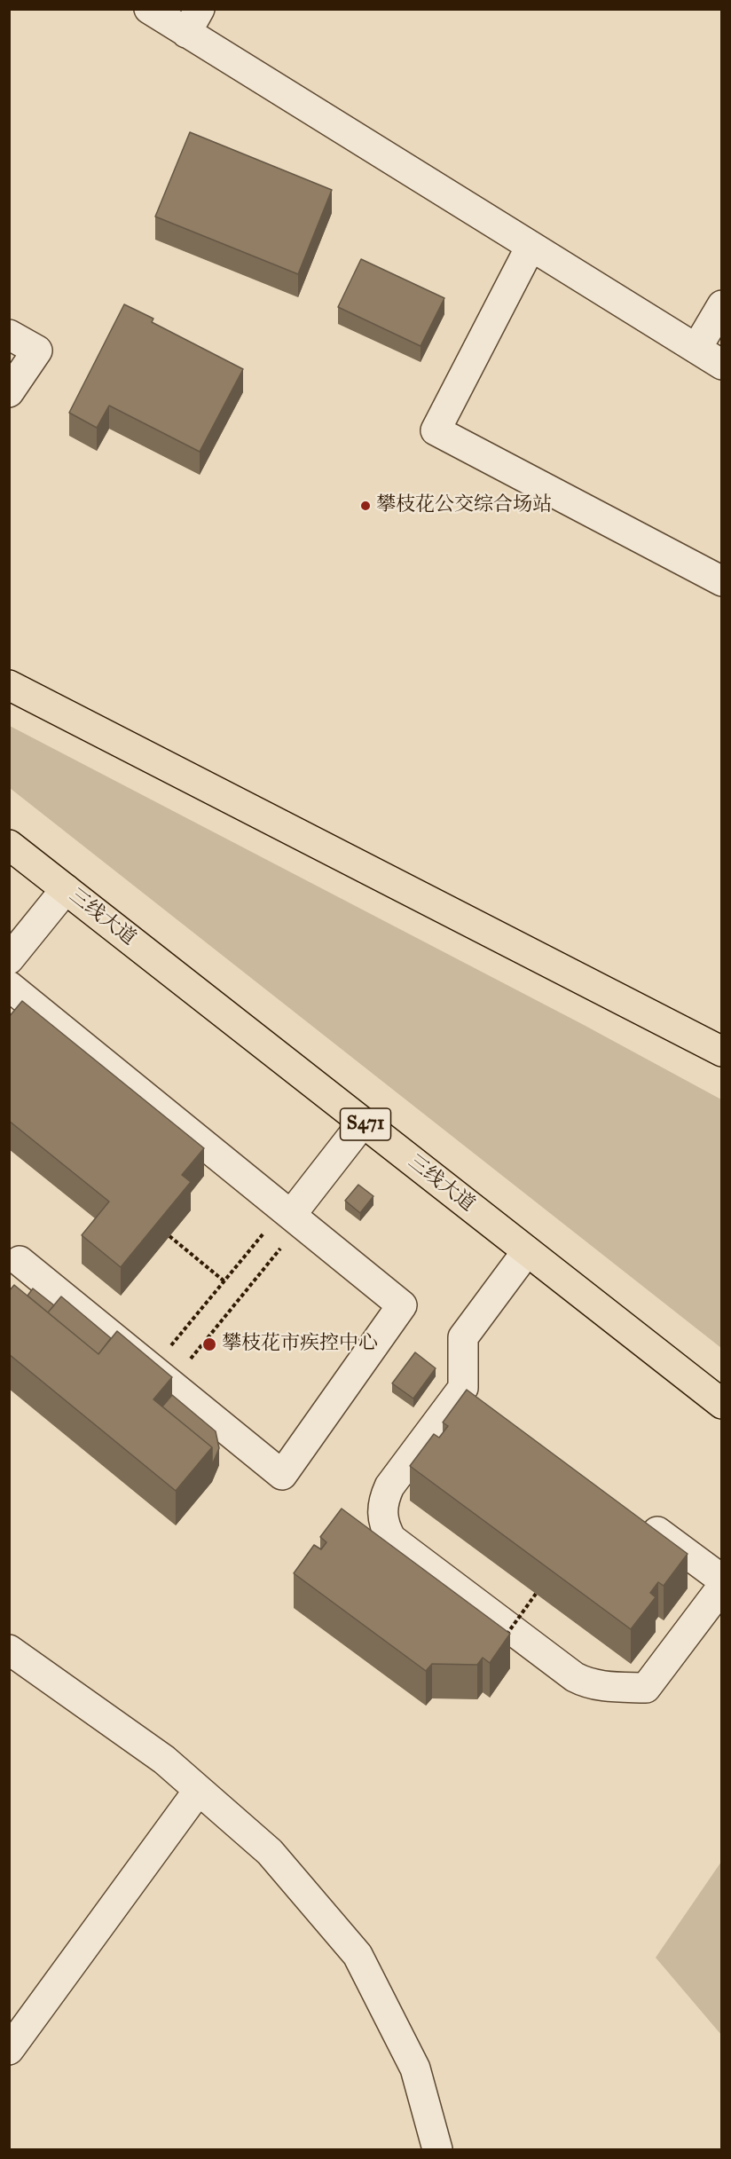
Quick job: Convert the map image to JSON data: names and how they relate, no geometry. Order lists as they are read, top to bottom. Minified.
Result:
{"streets":{"main road":["三线大道","S471"]},"places":["攀枝花公交综合场站","攀枝花市疾控中心"]}
